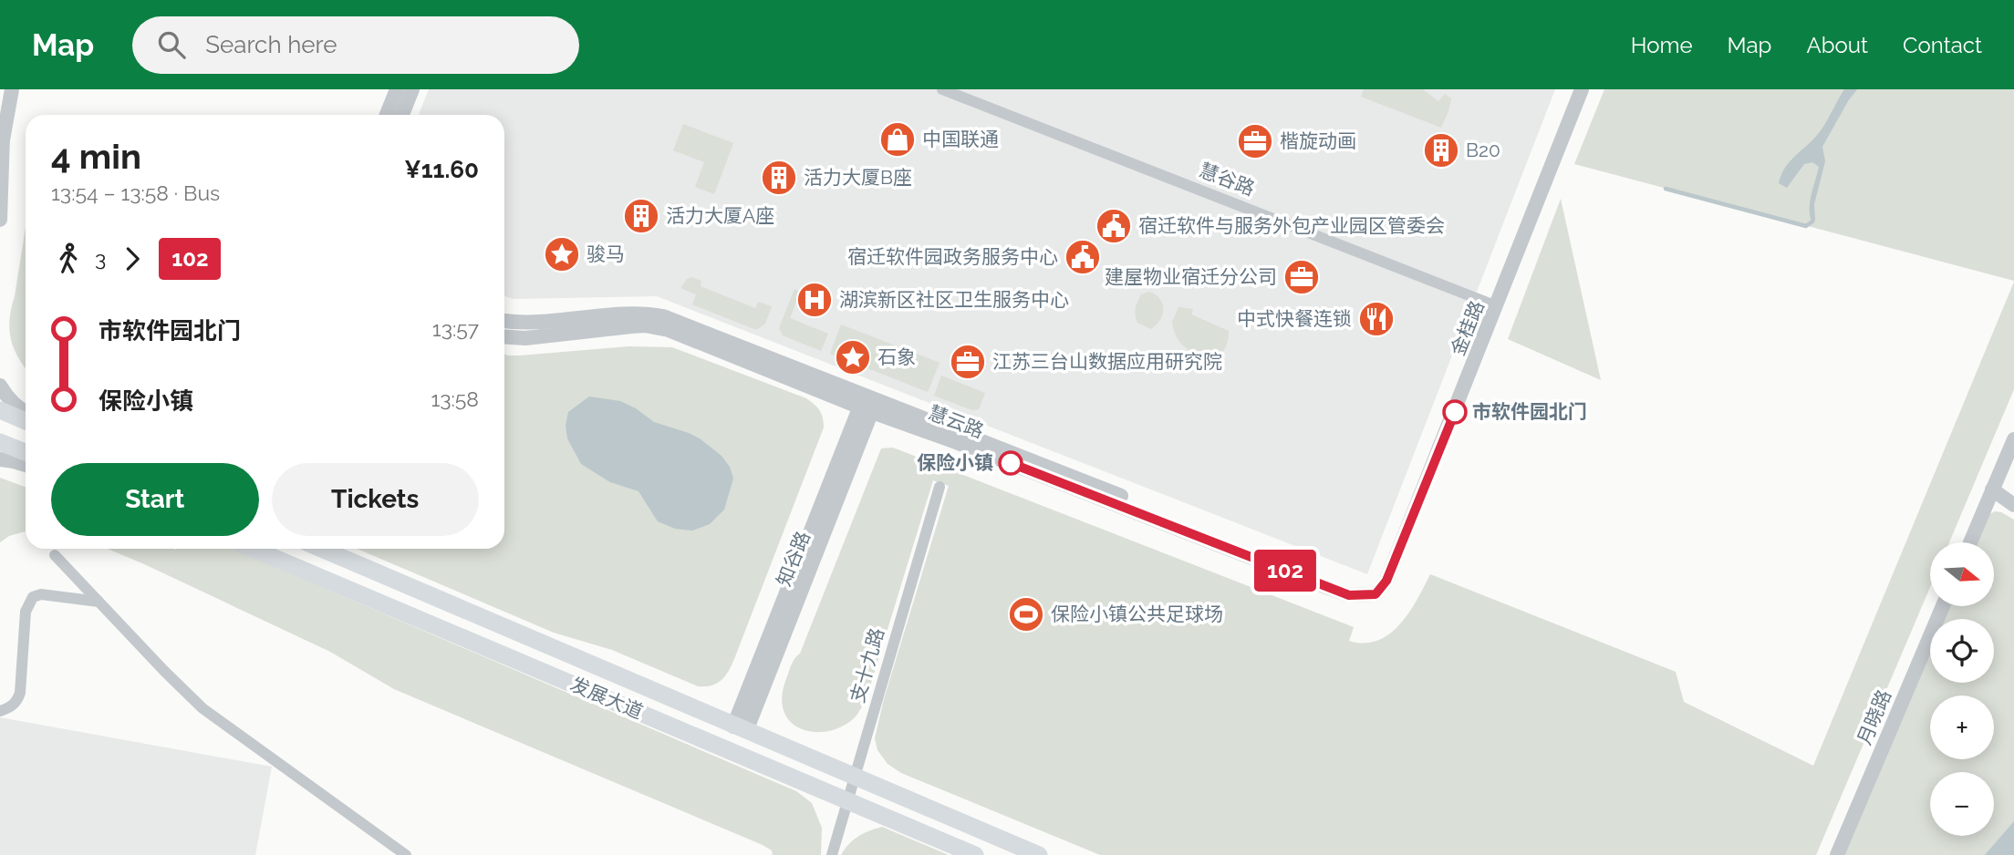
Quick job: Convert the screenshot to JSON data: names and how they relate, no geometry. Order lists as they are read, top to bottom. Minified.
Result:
{"streets":{"main road":["发展大道"],"street":["慧谷路","金桂路","慧云路","知谷路","支十九路","月晓路"]},"crossings":[["慧谷路","金桂路"],["金桂路","慧云路"],["慧云路","知谷路"],["知谷路","发展大道"],["支十九路","发展大道"]],"places":{"shop":["中国联通"],"office":["楷旋动画","建屋物业宿迁分公司","江苏三台山数据应用研究院"],"building":["B20","活力大厦B座","活力大厦A座"],"public building":["宿迁软件与服务外包产业园区管委会","宿迁软件园政务服务中心"],"place":["骏马","石象"],"hospital":["湖滨新区社区卫生服务中心"],"restaurant":["中式快餐连锁"],"other":["市软件园北门","保险小镇"],"sports":["保险小镇公共足球场"]},"lines":["bus line 102"],"north":"right","page":{"header":"Map","search":"Search here","nav":["Home","Map","About","Contact"],"on_map":"102","heading":["4 min","13:54 – 13:58 · Bus","¥11.60"],"legs":["3","102"],"list":[{"name":"市软件园北门","value":"13:57"},{"name":"保险小镇","value":"13:58"}],"buttons":["Start","Tickets"],"map_buttons":["+","−"]}}
